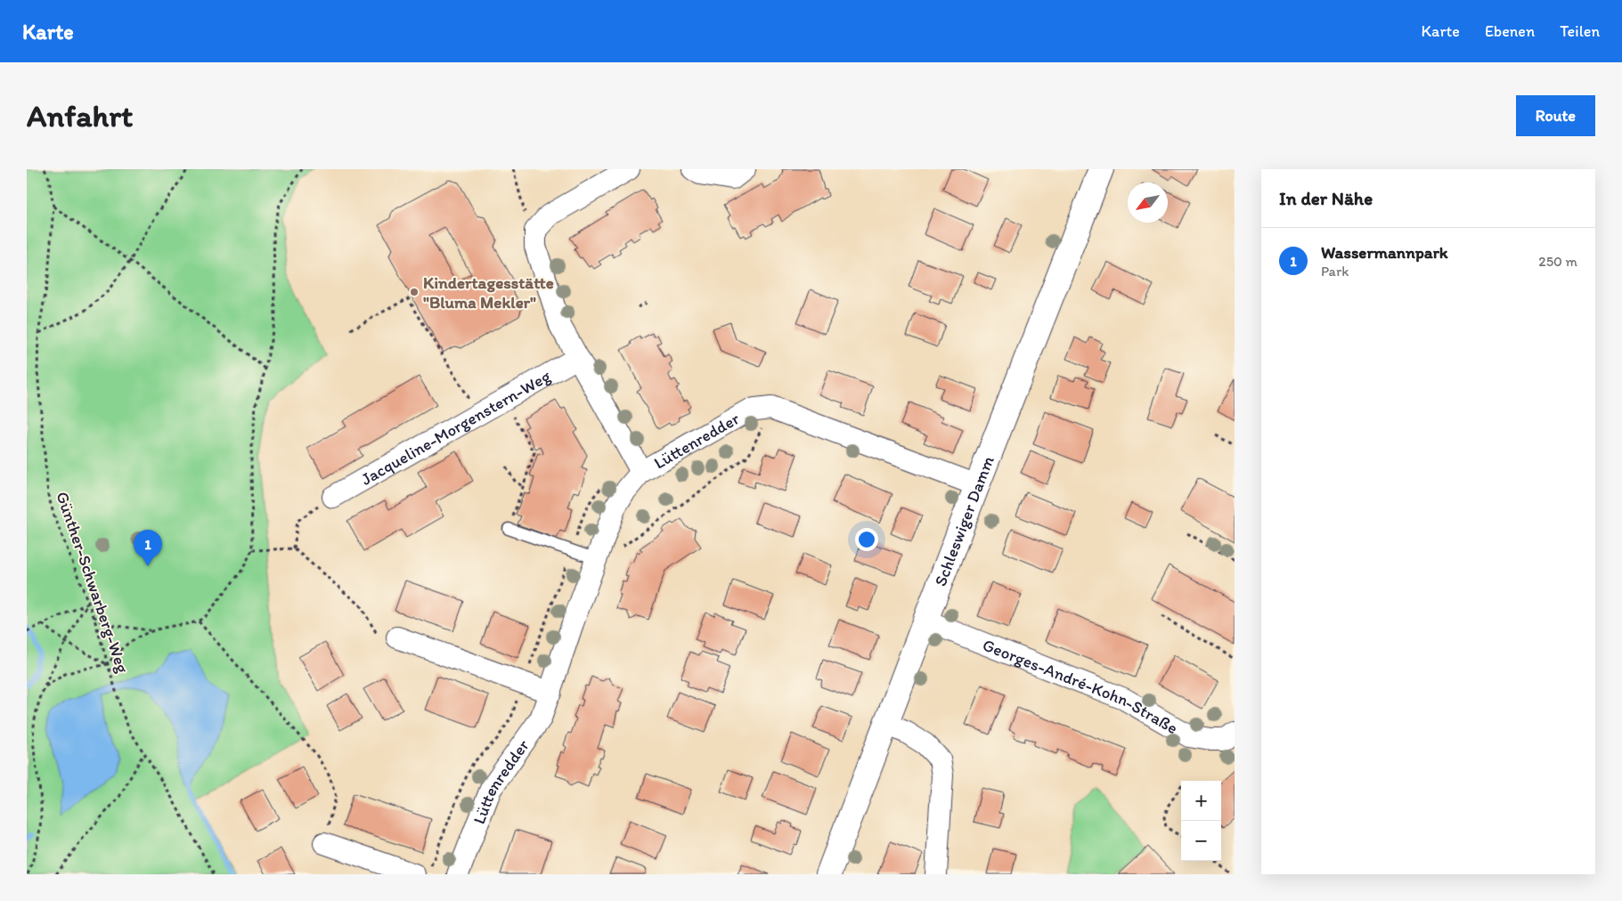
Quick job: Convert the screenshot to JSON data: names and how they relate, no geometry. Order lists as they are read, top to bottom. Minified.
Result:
{"streets":{"main road":["Schleswiger Damm"],"street":["Jacqueline-Morgenstern-Weg","Lüttenredder","Georges-André-Kohn-Straße"],"path":["Günther-Schwarberg-Weg"]},"crossings":[["Lüttenredder","Schleswiger Damm"],["Schleswiger Damm","Georges-André-Kohn-Straße"]],"places":["Kindertagesstätte \"Bluma Mekler\""],"north":"bottom left","page":{"header":"Karte","nav":["Karte","Ebenen","Teilen"],"buttons":"Route","title":"Anfahrt","heading":"In der Nähe","list":[{"mark":"1","name":"Wassermannpark","note":"Park","value":"250 m"}],"pins":"1","map_buttons":["+","−"]}}
